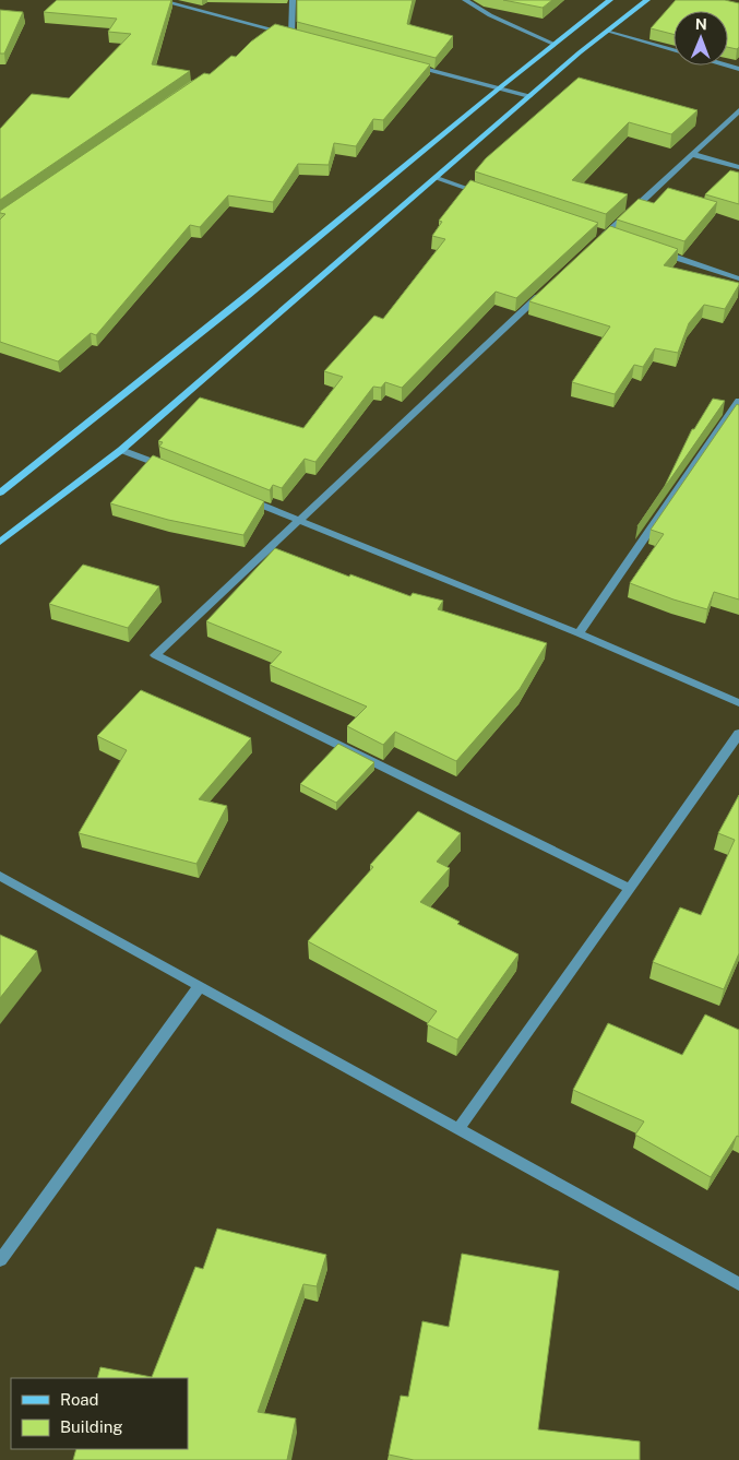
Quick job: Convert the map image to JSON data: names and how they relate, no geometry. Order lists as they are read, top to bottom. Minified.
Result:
{"legend":["Road","Building"],"north":"top"}
